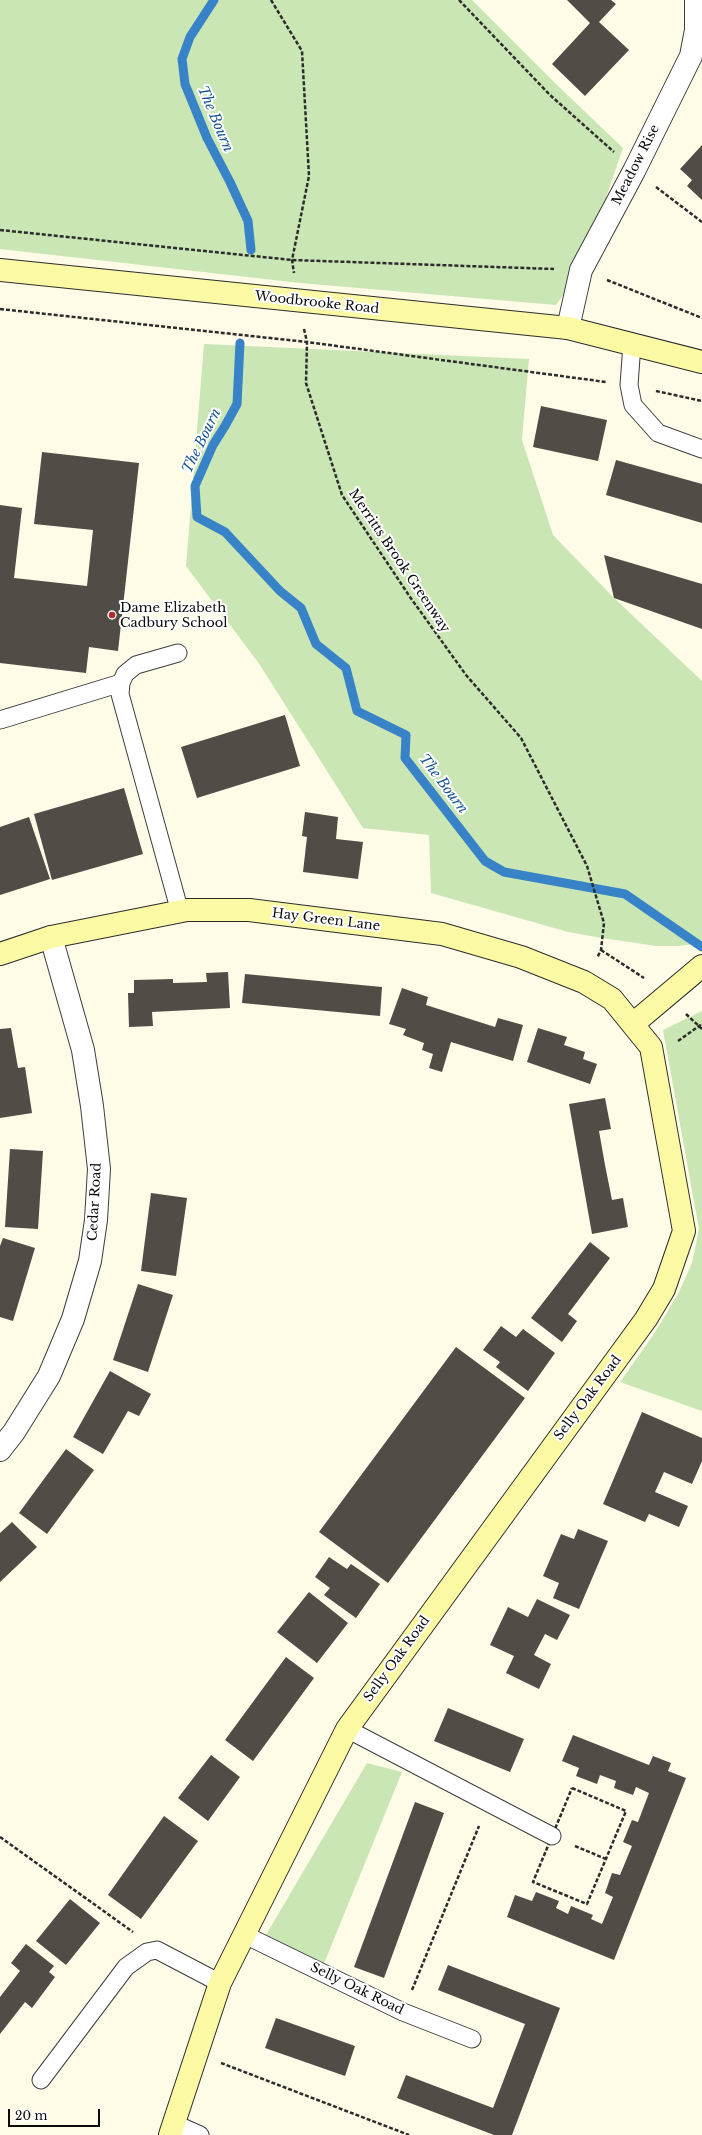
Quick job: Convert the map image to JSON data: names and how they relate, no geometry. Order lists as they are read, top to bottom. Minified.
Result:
{"streets":{"street":["Meadow Rise","Woodbrooke Road","Hay Green Lane","Cedar Road","Selly Oak Road"],"path":["Merritts Brook Greenway"]},"crossings":[["Meadow Rise","Woodbrooke Road"],["Woodbrooke Road","Merritts Brook Greenway"],["Hay Green Lane","Cedar Road"],["Hay Green Lane","Selly Oak Road"]],"water":["The Bourn"],"places":["Dame Elizabeth Cadbury School"],"scale_bar":"20 m"}
